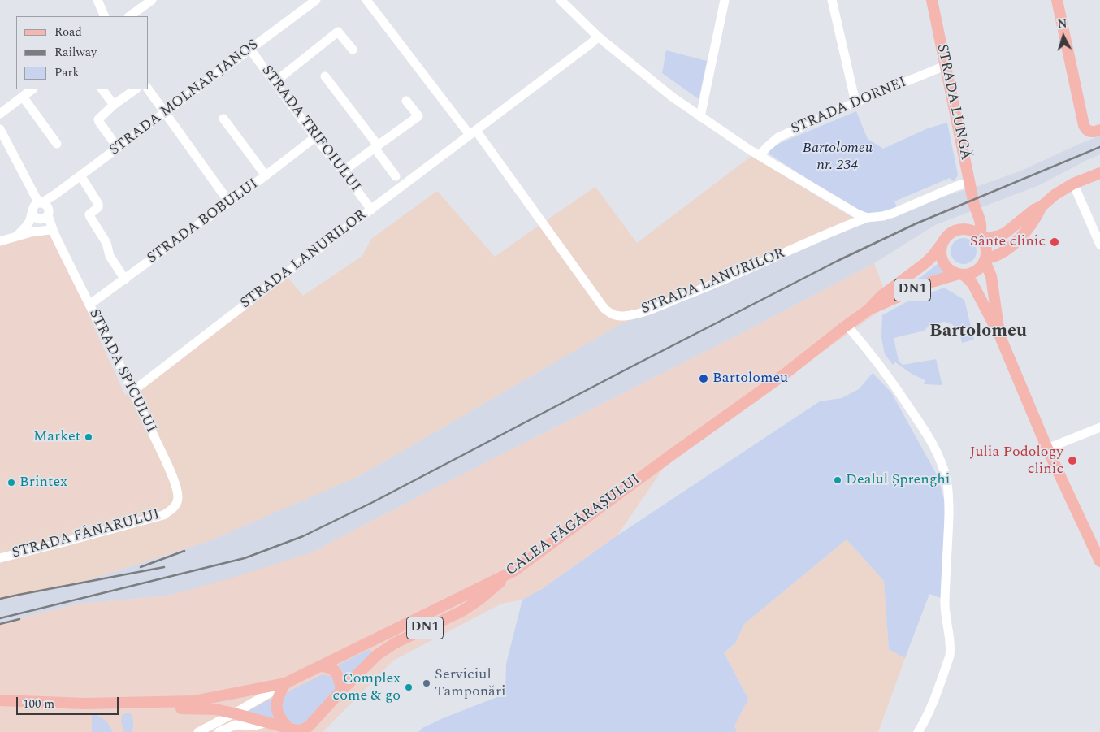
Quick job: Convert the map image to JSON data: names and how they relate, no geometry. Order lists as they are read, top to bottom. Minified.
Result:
{"streets":{"main road":["STRADA LUNGĂ","DN1","CALEA FĂGĂRAȘULUI"],"street":["STRADA MOLNAR JANOS","STRADA DORNEI","STRADA TRIFOIULUI","STRADA BOBULUI","STRADA LANURILOR","STRADA SPICULUI","STRADA FÂNARULUI"]},"crossings":[["STRADA MOLNAR JANOS","STRADA TRIFOIULUI"],["STRADA MOLNAR JANOS","STRADA SPICULUI"],["STRADA LUNGĂ","STRADA DORNEI"],["STRADA LUNGĂ","STRADA LANURILOR"],["STRADA LUNGĂ","DN1"],["STRADA LUNGĂ","CALEA FĂGĂRAȘULUI"],["STRADA TRIFOIULUI","STRADA BOBULUI"],["STRADA TRIFOIULUI","STRADA LANURILOR"],["STRADA BOBULUI","STRADA SPICULUI"],["STRADA LANURILOR","STRADA SPICULUI"],["DN1","CALEA FĂGĂRAȘULUI"],["STRADA SPICULUI","STRADA FÂNARULUI"]],"districts":["Bartolomeu"],"parks":["Bartolomeu nr. 234"],"places":["Sânte clinic","Bartolomeu","Market","Julia Podology clinic","Dealul Șprenghi","Brintex","Serviciul Tamponări","Complex come & go"],"legend":["Road","Railway","Park"],"scale_bar":"100 m","north":"top"}
